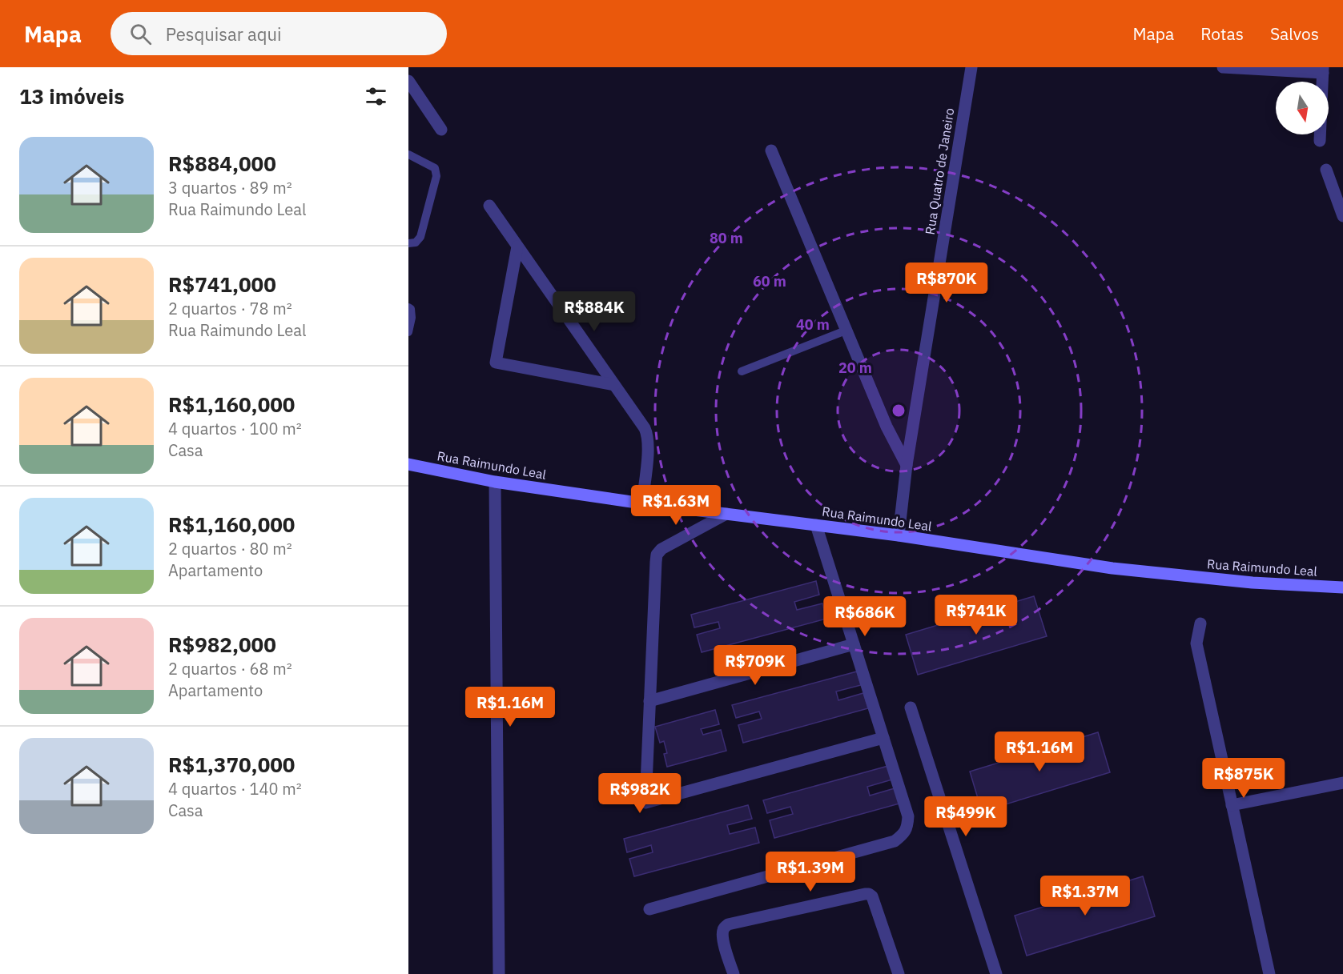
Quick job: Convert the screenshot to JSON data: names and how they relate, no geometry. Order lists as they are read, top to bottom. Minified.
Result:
{"streets":{"street":["Rua Quatro de Janeiro","Rua Raimundo Leal"]},"crossings":[["Rua Quatro de Janeiro","Rua Raimundo Leal"]],"north":"bottom","page":{"header":"Mapa","search":"Pesquisar aqui","nav":["Mapa","Rotas","Salvos"],"heading":"13 imóveis","list":[{"name":"R$884,000","note":"3 quartos · 89 m² · Rua Raimundo Leal"},{"name":"R$741,000","note":"2 quartos · 78 m² · Rua Raimundo Leal"},{"name":"R$1,160,000","note":"4 quartos · 100 m² · Casa"},{"name":"R$1,160,000","note":"2 quartos · 80 m² · Apartamento"},{"name":"R$982,000","note":"2 quartos · 68 m² · Apartamento"},{"name":"R$1,370,000","note":"4 quartos · 140 m² · Casa"}],"price":["R$870K","R$884K","R$1.63M","R$741K","R$686K","R$709K","R$1.16M","R$1.16M","R$875K","R$982K","R$499K","R$1.39M","R$1.37M"]},"rings":["80 m","60 m","40 m","20 m"]}
